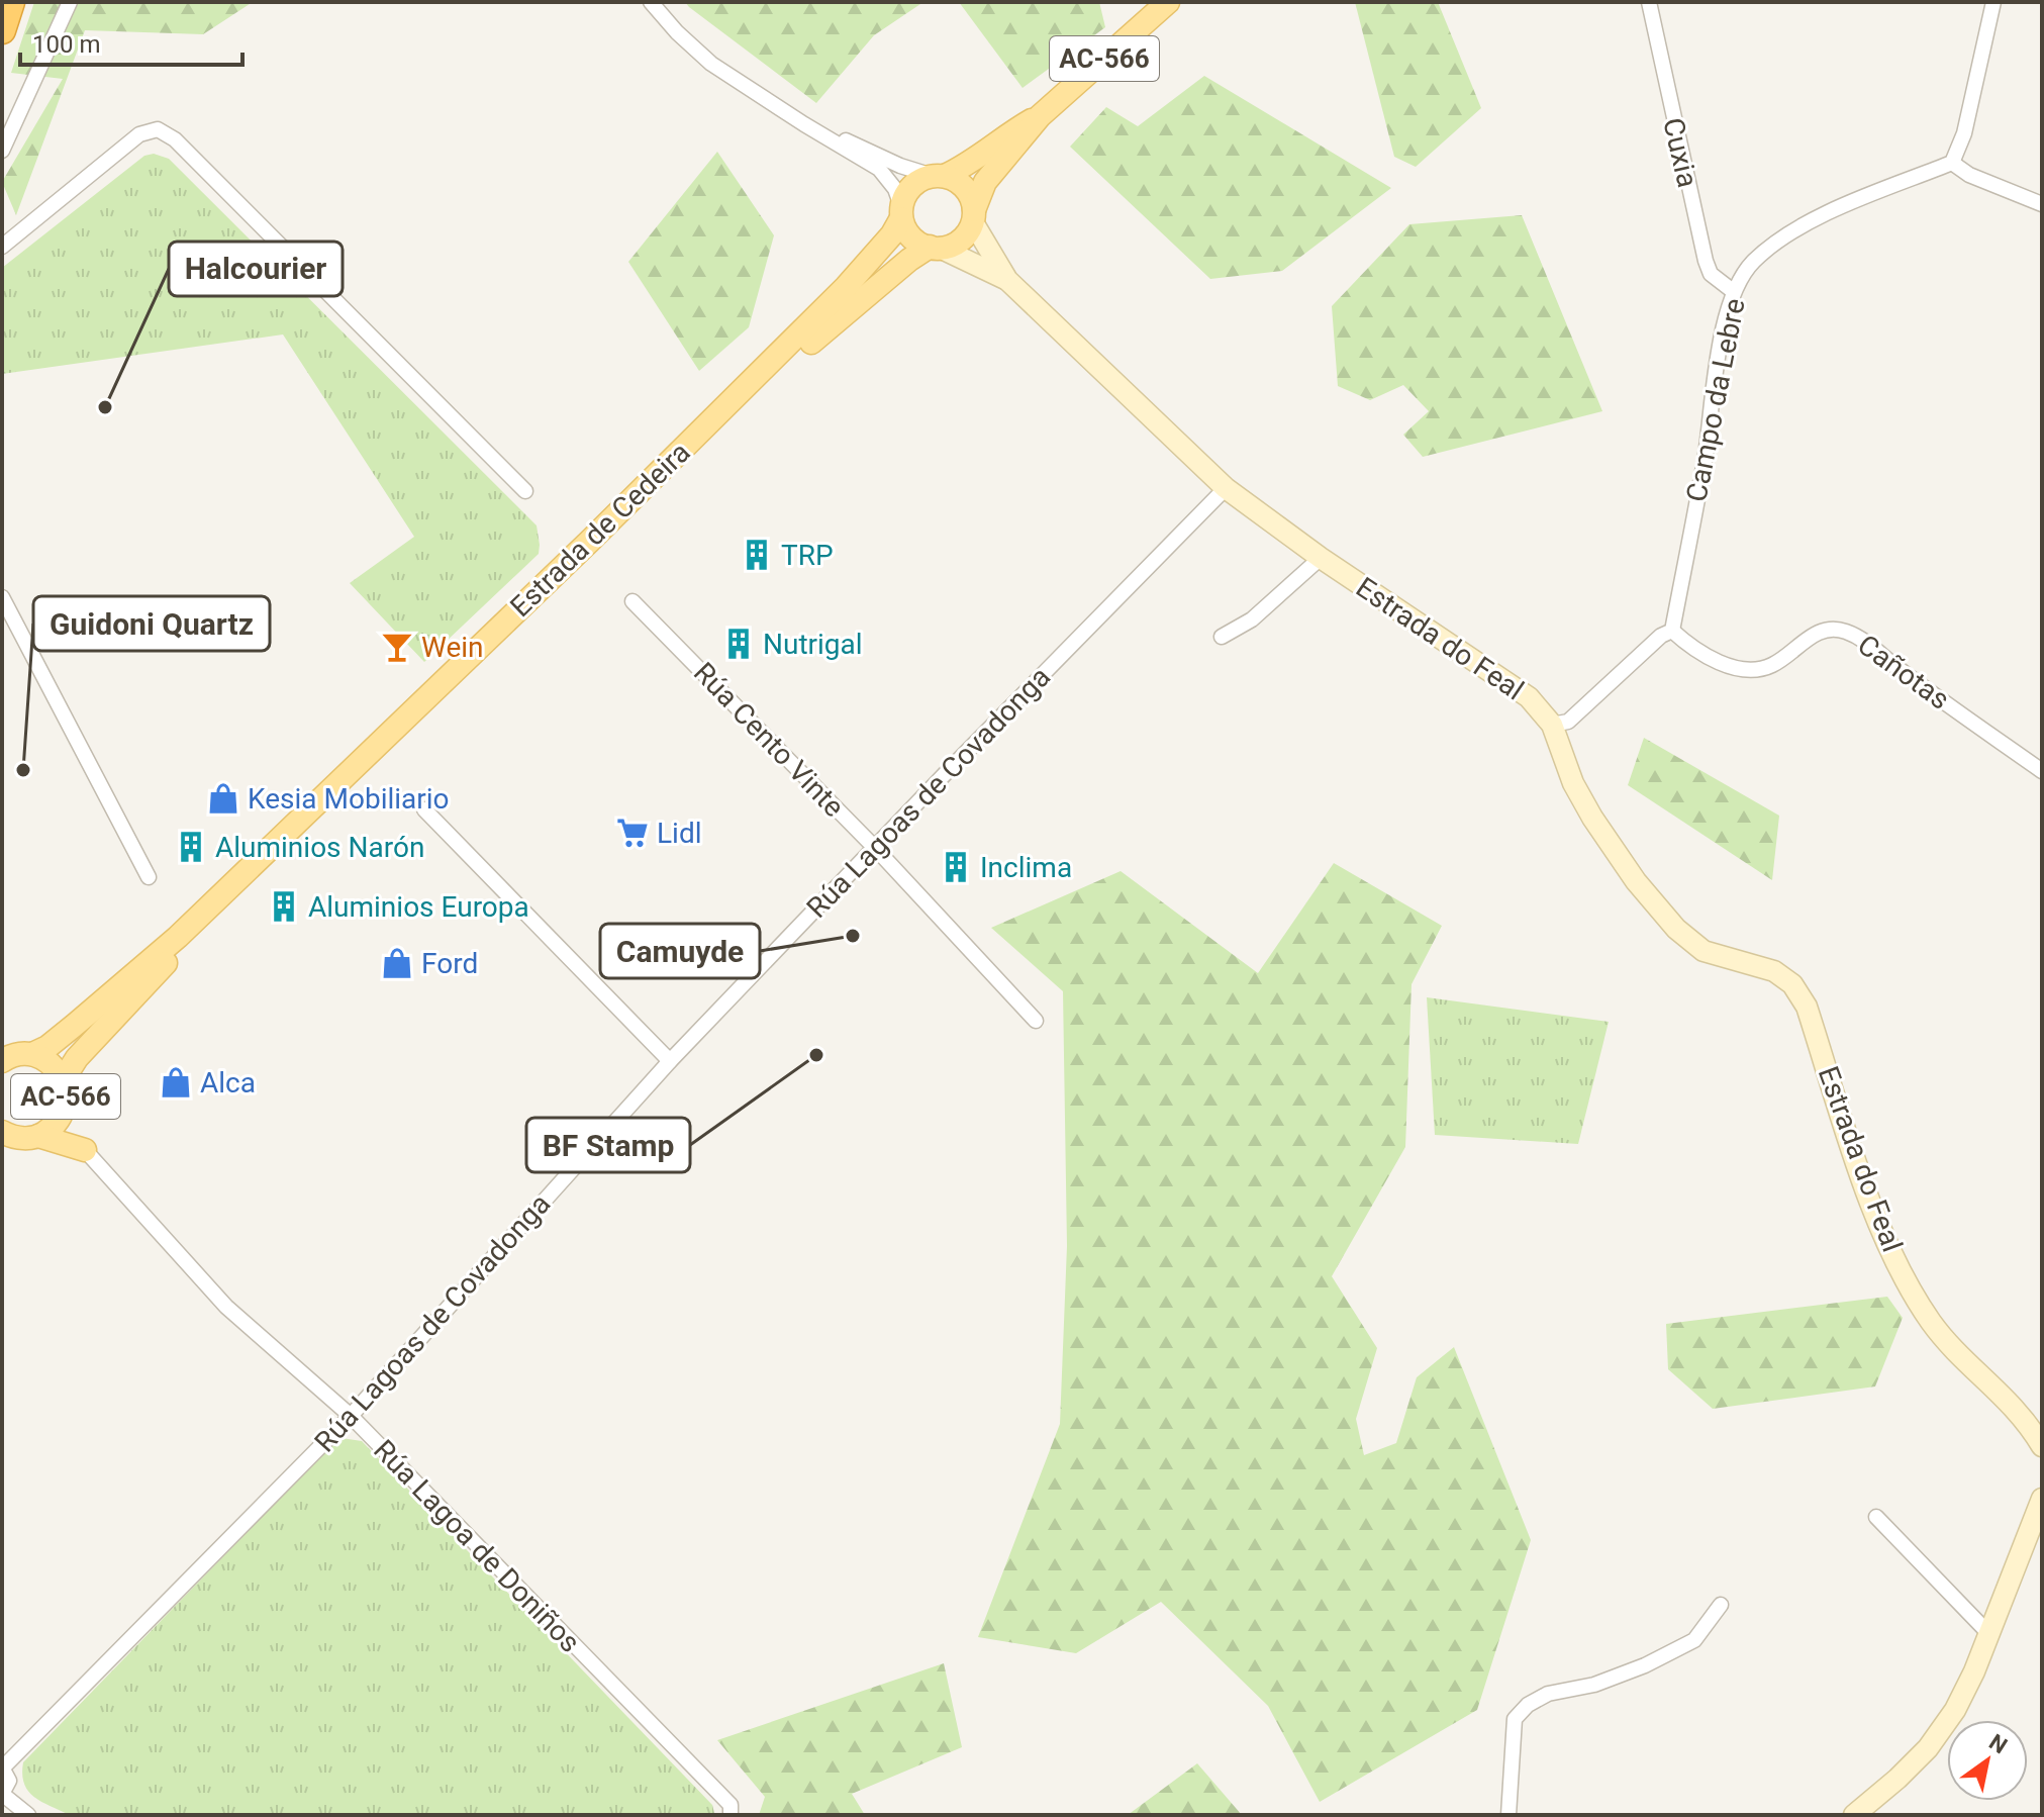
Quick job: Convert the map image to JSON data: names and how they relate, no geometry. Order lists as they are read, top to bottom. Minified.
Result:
{"streets":{"main road":["AC-566","Estrada de Cedeira","Estrada do Feal"],"street":["Cuxia","Campo da Lebre","Cañotas","Rúa Cento Vinte","Rúa Lagoas de Covadonga","Rúa Lagoa de Doniños"]},"crossings":[["AC-566","Estrada de Cedeira"],["AC-566","Estrada do Feal"],["Cuxia","Campo da Lebre"],["Campo da Lebre","Cañotas"],["Estrada de Cedeira","Estrada do Feal"],["Estrada do Feal","Rúa Lagoas de Covadonga"],["Rúa Cento Vinte","Rúa Lagoas de Covadonga"],["Rúa Lagoas de Covadonga","Rúa Lagoa de Doniños"]],"places":{"other":["Halcourier","Guidoni Quartz","Camuyde","BF Stamp"],"building":["TRP","Nutrigal","Aluminios Narón","Inclima","Aluminios Europa"],"bar":["Wein"],"shop":["Kesia Mobiliario","Ford","Alca"],"supermarket":["Lidl"]},"scale_bar":"100 m","north":"top right"}
